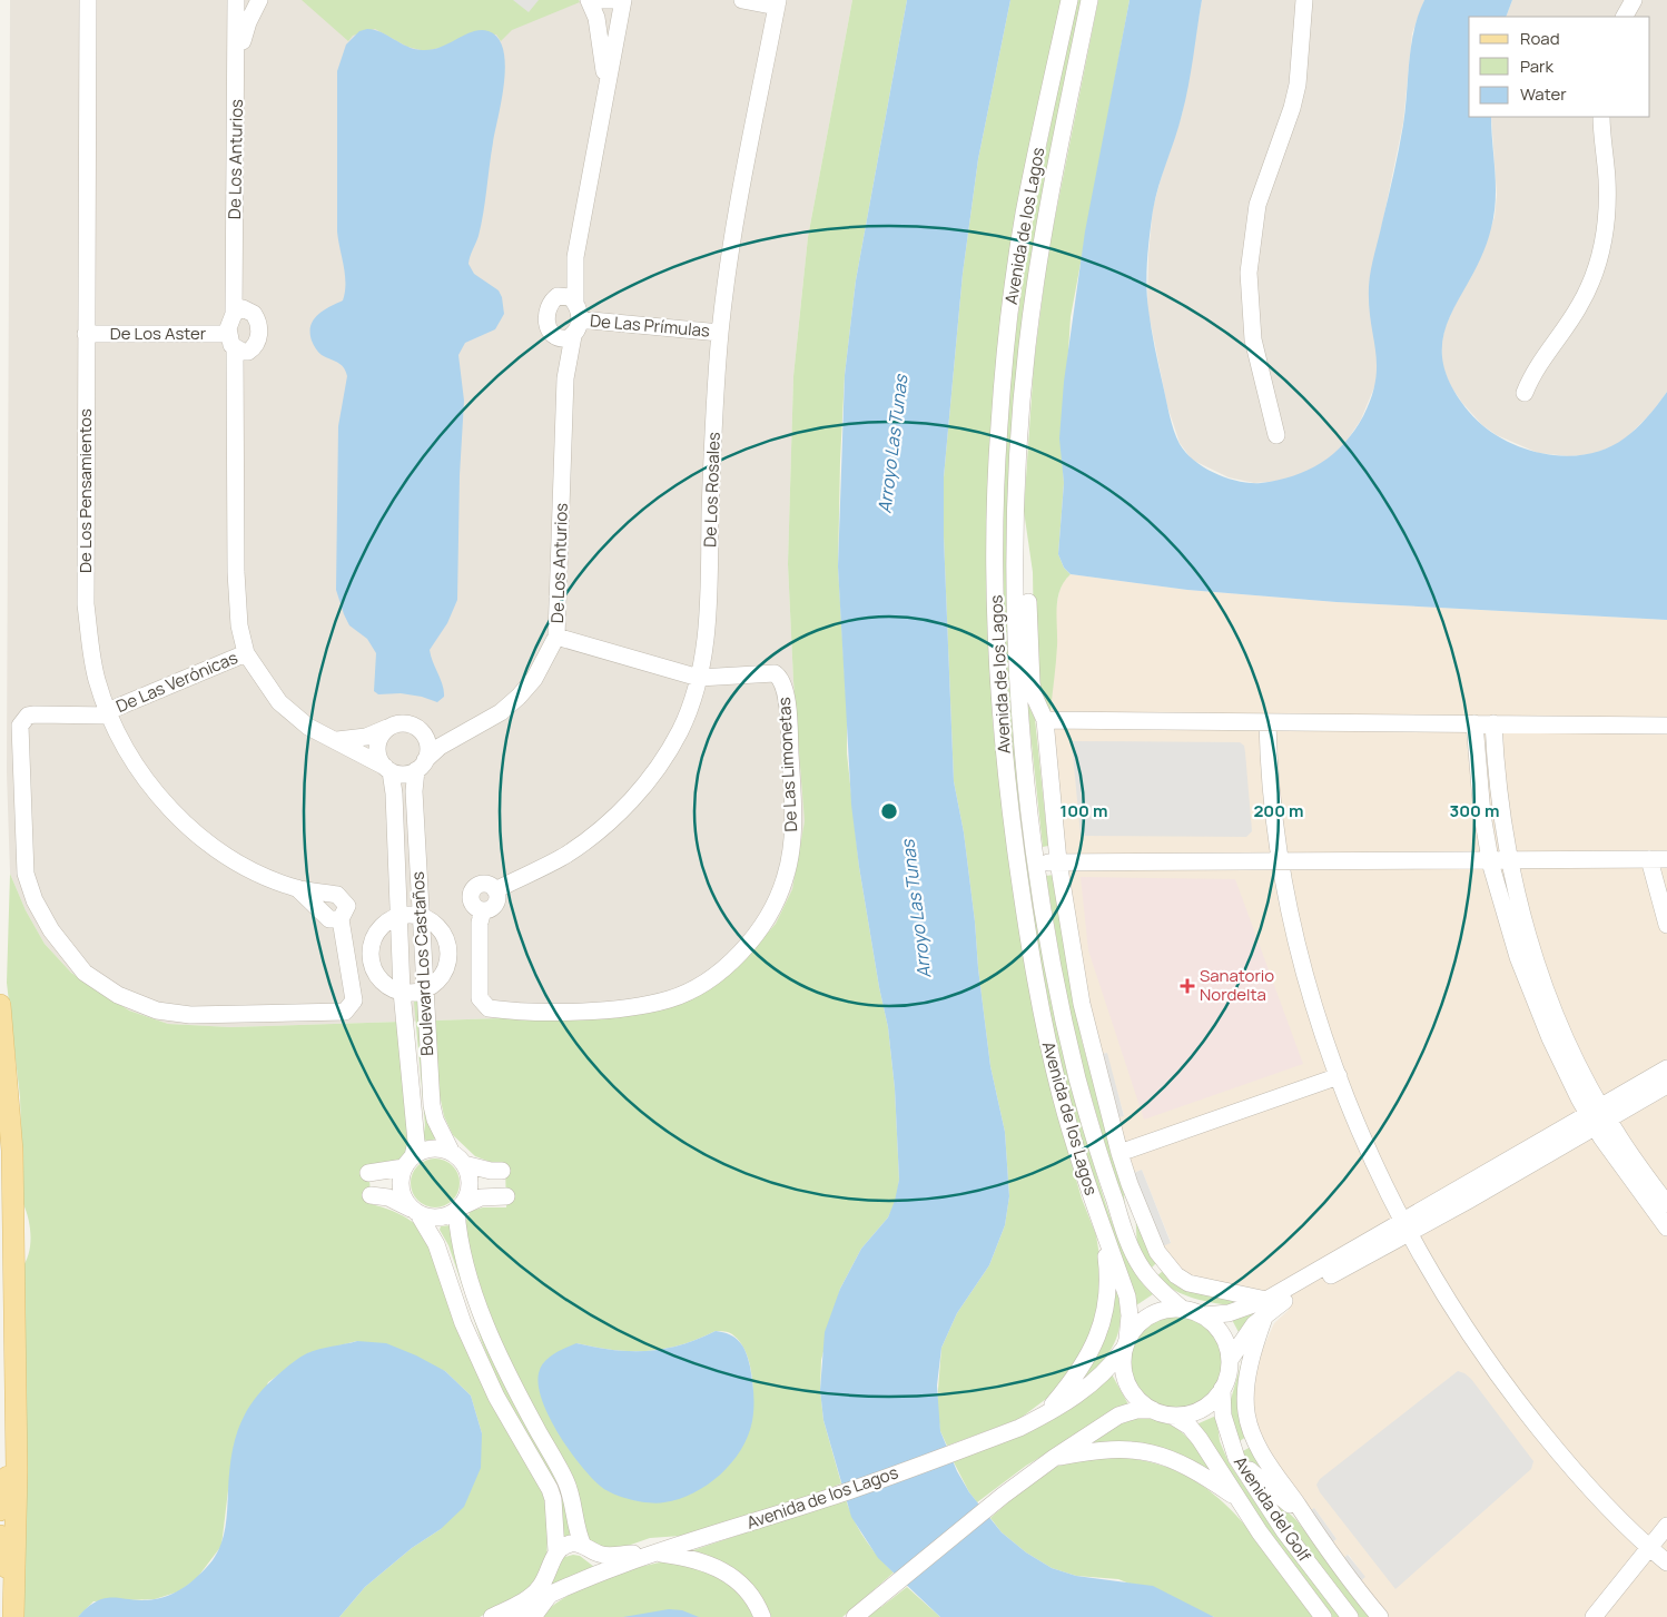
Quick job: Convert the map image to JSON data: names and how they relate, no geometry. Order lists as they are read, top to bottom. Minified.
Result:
{"streets":{"street":["De Los Anturios","Avenida de los Lagos","De Las Prímulas","De Los Aster","De Los Rosales","De Los Pensamientos","De Las Verónicas","De Las Limonetas","Boulevard Los Castaños","Avenida del Golf"]},"crossings":[["De Los Anturios","De Los Aster"],["De Los Anturios","Boulevard Los Castaños"],["Avenida de los Lagos","Avenida del Golf"],["De Las Prímulas","De Los Rosales"],["De Los Aster","De Los Pensamientos"],["De Los Rosales","De Las Limonetas"],["De Los Pensamientos","De Las Verónicas"]],"water":["Arroyo Las Tunas"],"places":{"health":["Sanatorio Nordelta"]},"legend":["Road","Park","Water"],"rings":["100 m","200 m","300 m"]}
